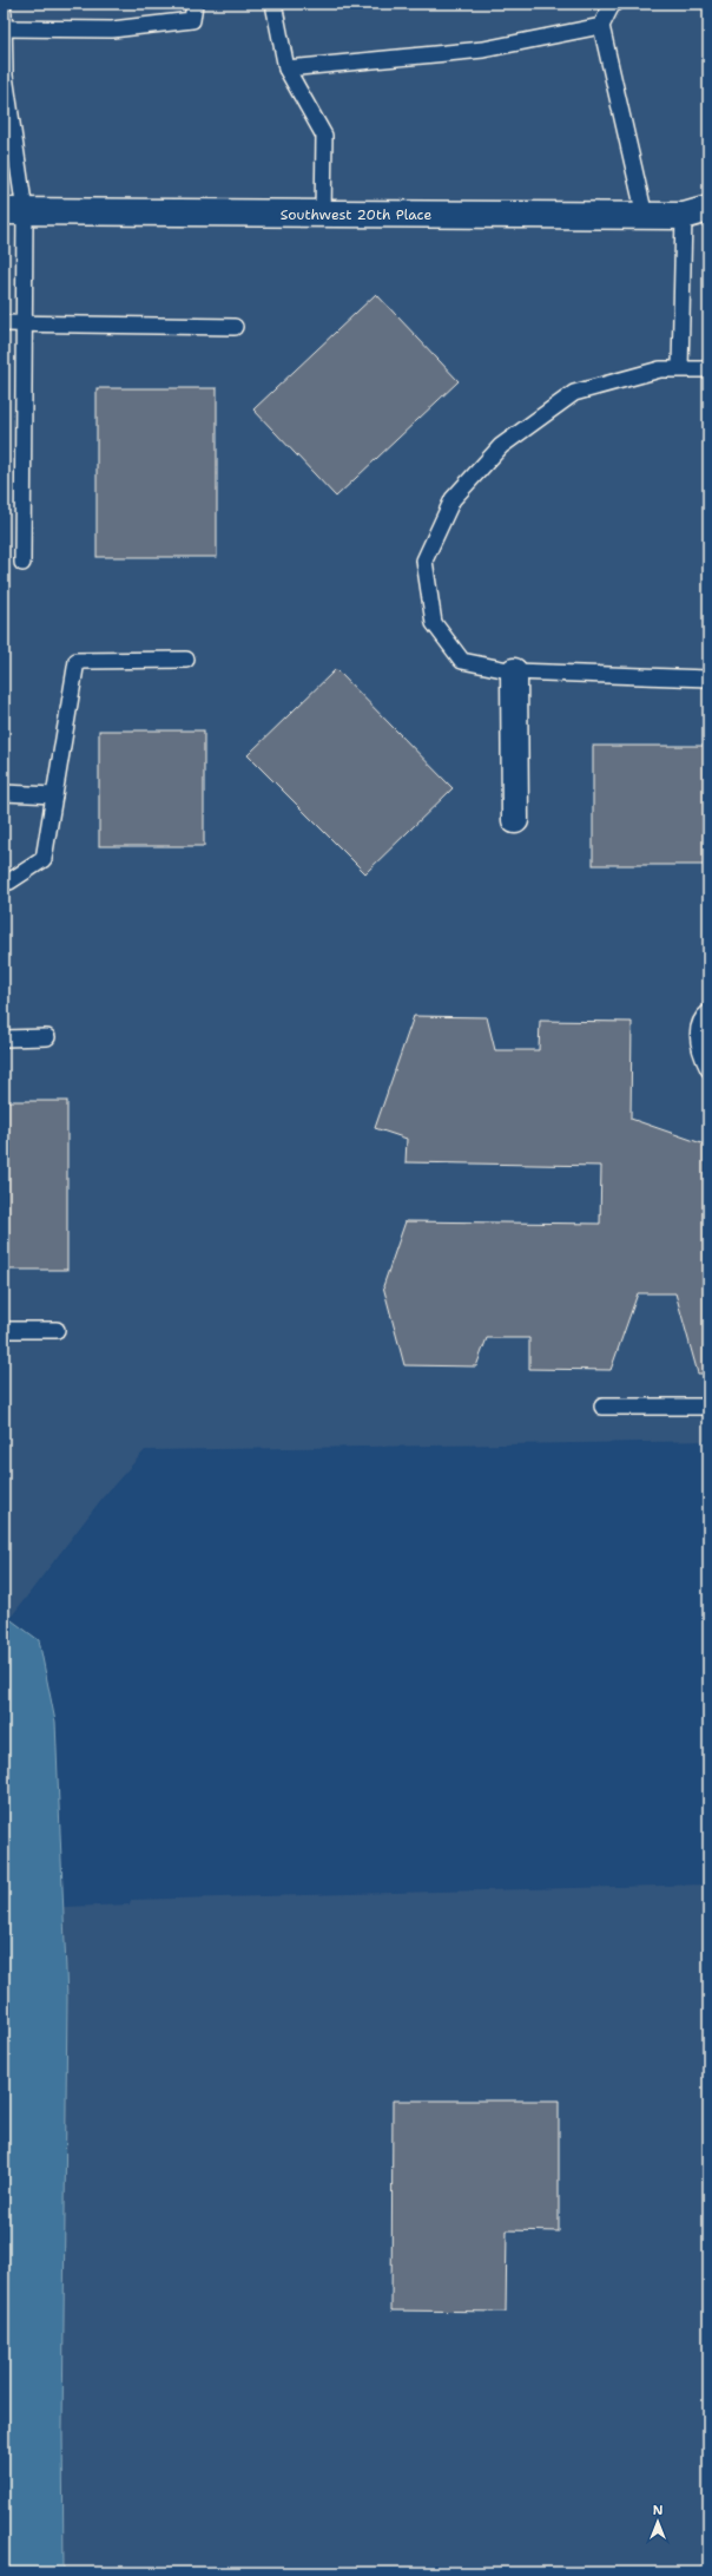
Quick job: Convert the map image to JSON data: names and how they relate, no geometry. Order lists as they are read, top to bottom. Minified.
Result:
{"streets":{"street":["Southwest 20th Place"]},"north":"top"}
